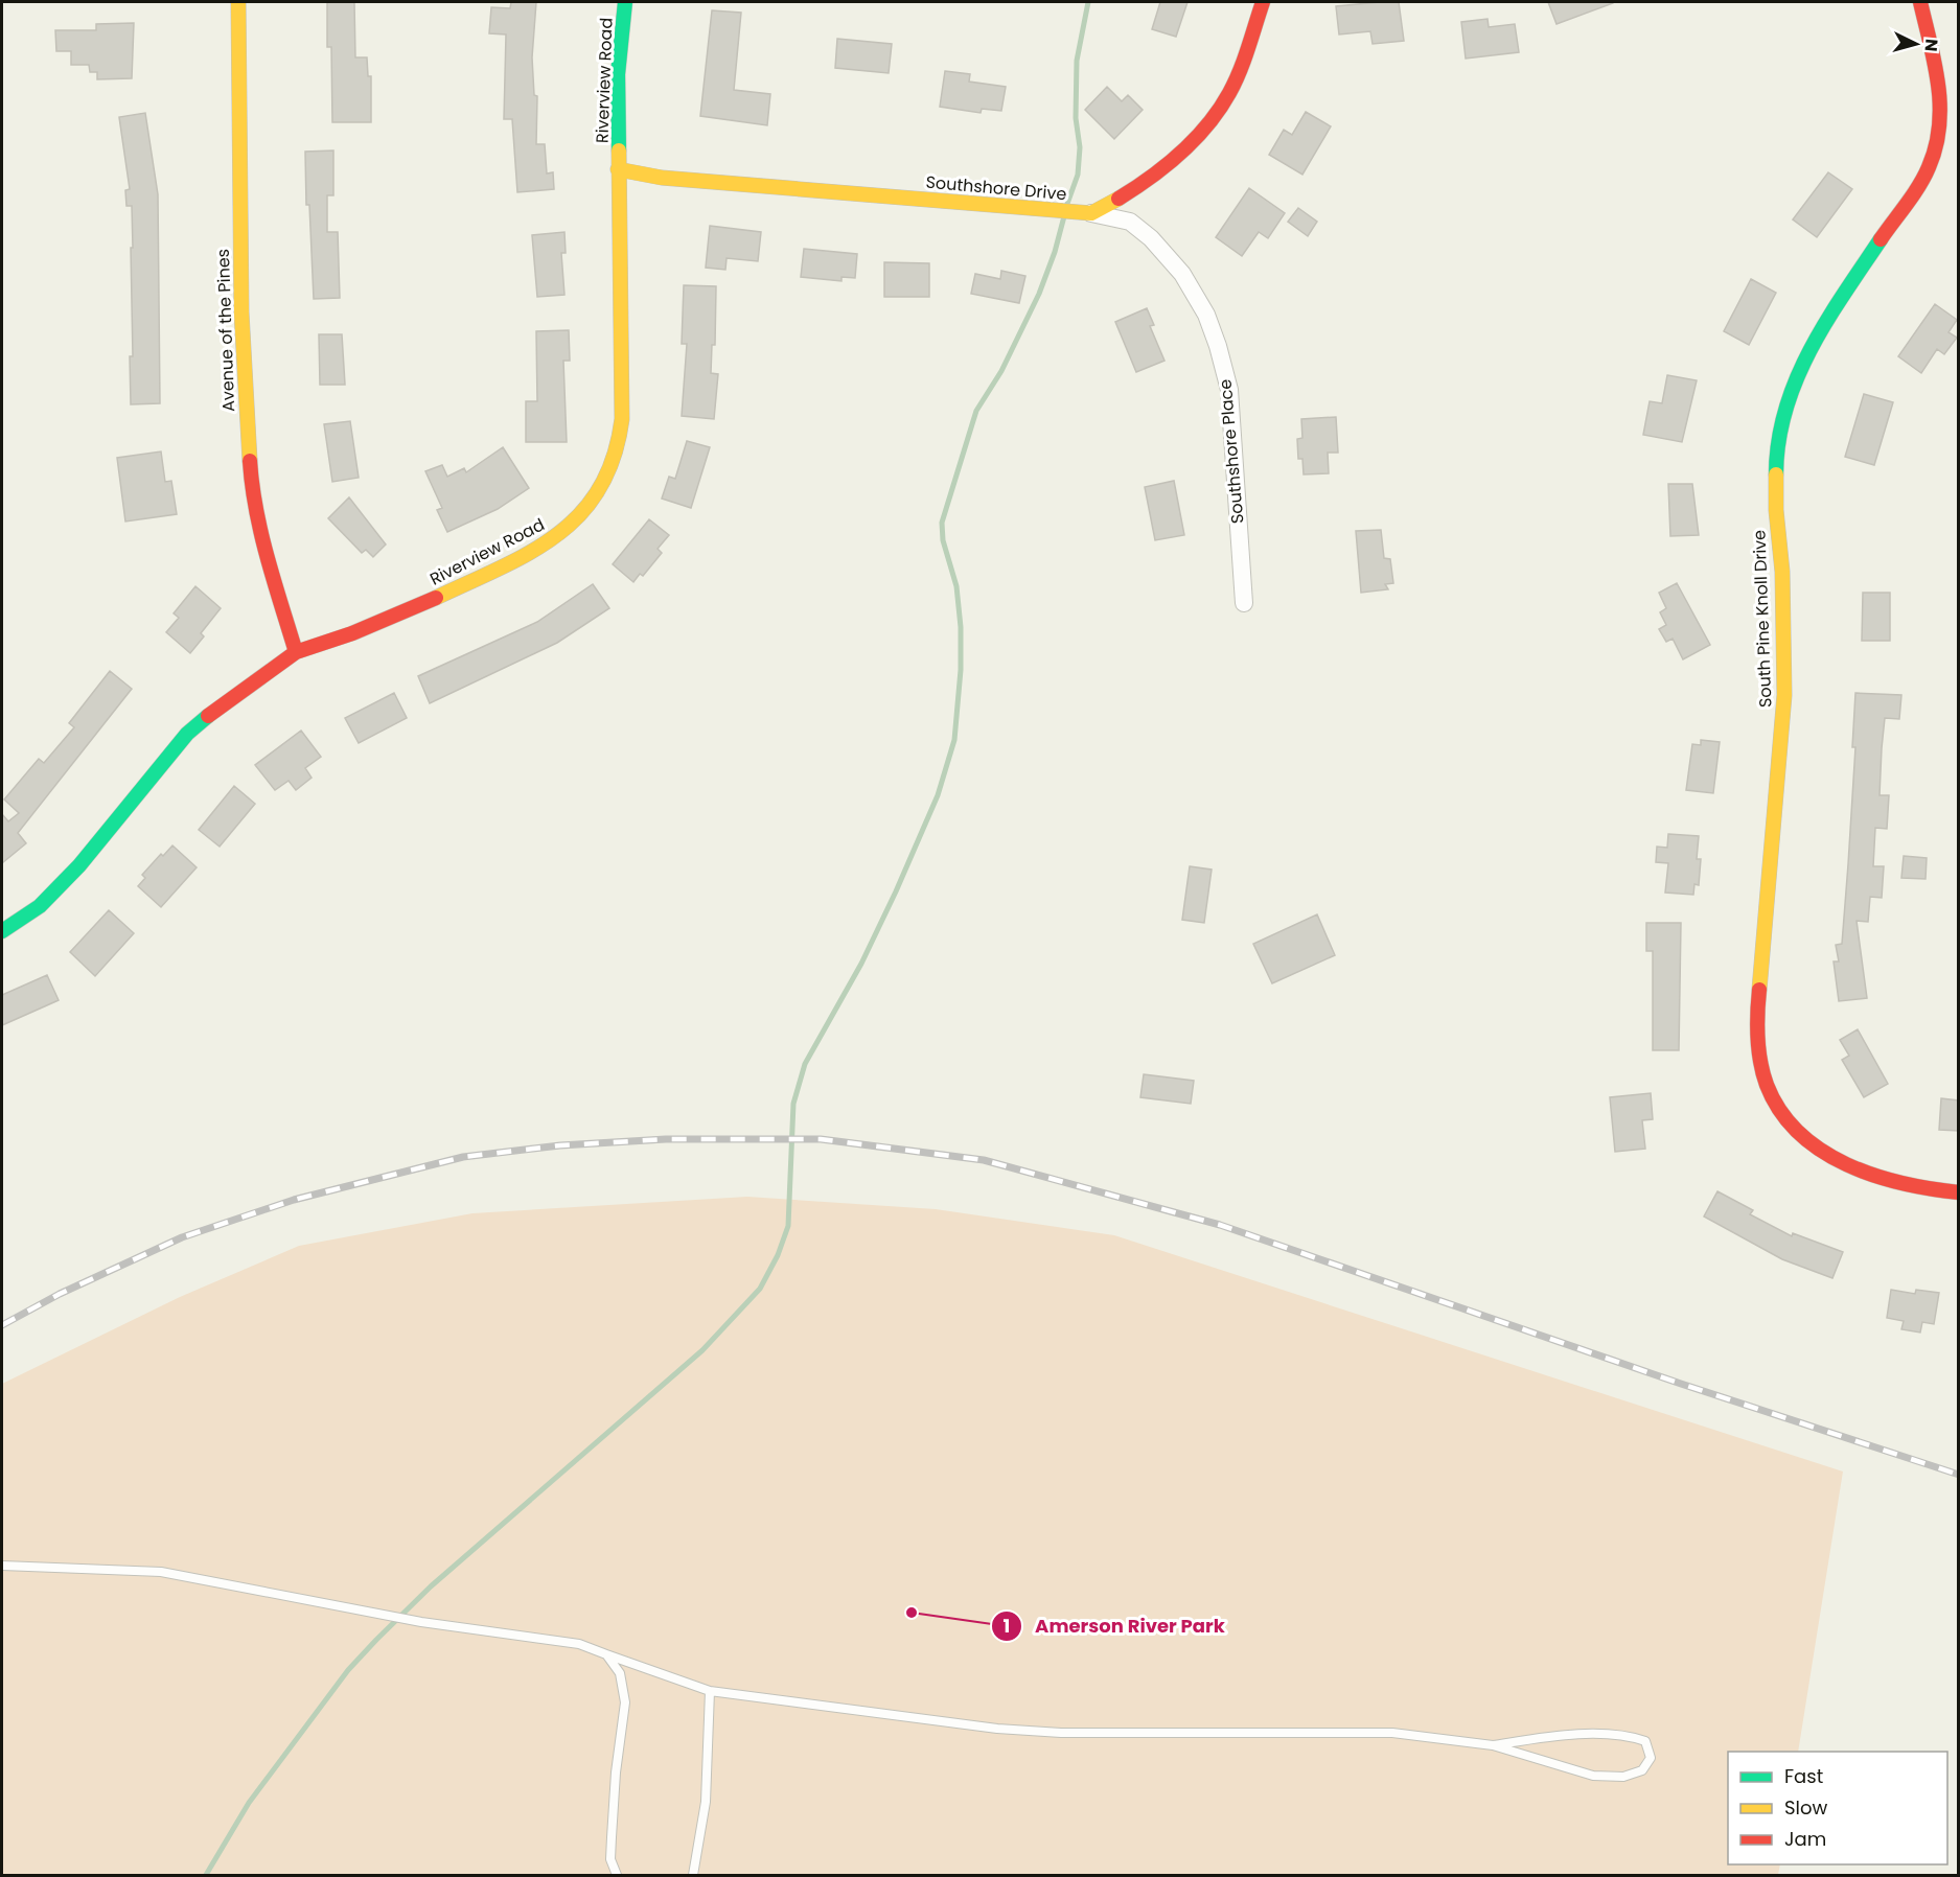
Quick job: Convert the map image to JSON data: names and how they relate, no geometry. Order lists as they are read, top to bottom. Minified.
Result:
{"streets":{"street":["Riverview Road","Southshore Drive","Avenue of the Pines","Southshore Place","South Pine Knoll Drive"]},"crossings":[["Riverview Road","Southshore Drive"],["Riverview Road","Avenue of the Pines"],["Southshore Drive","Southshore Place"]],"places":["Amerson River Park"],"legend":["Fast","Slow","Jam"],"north":"right"}
